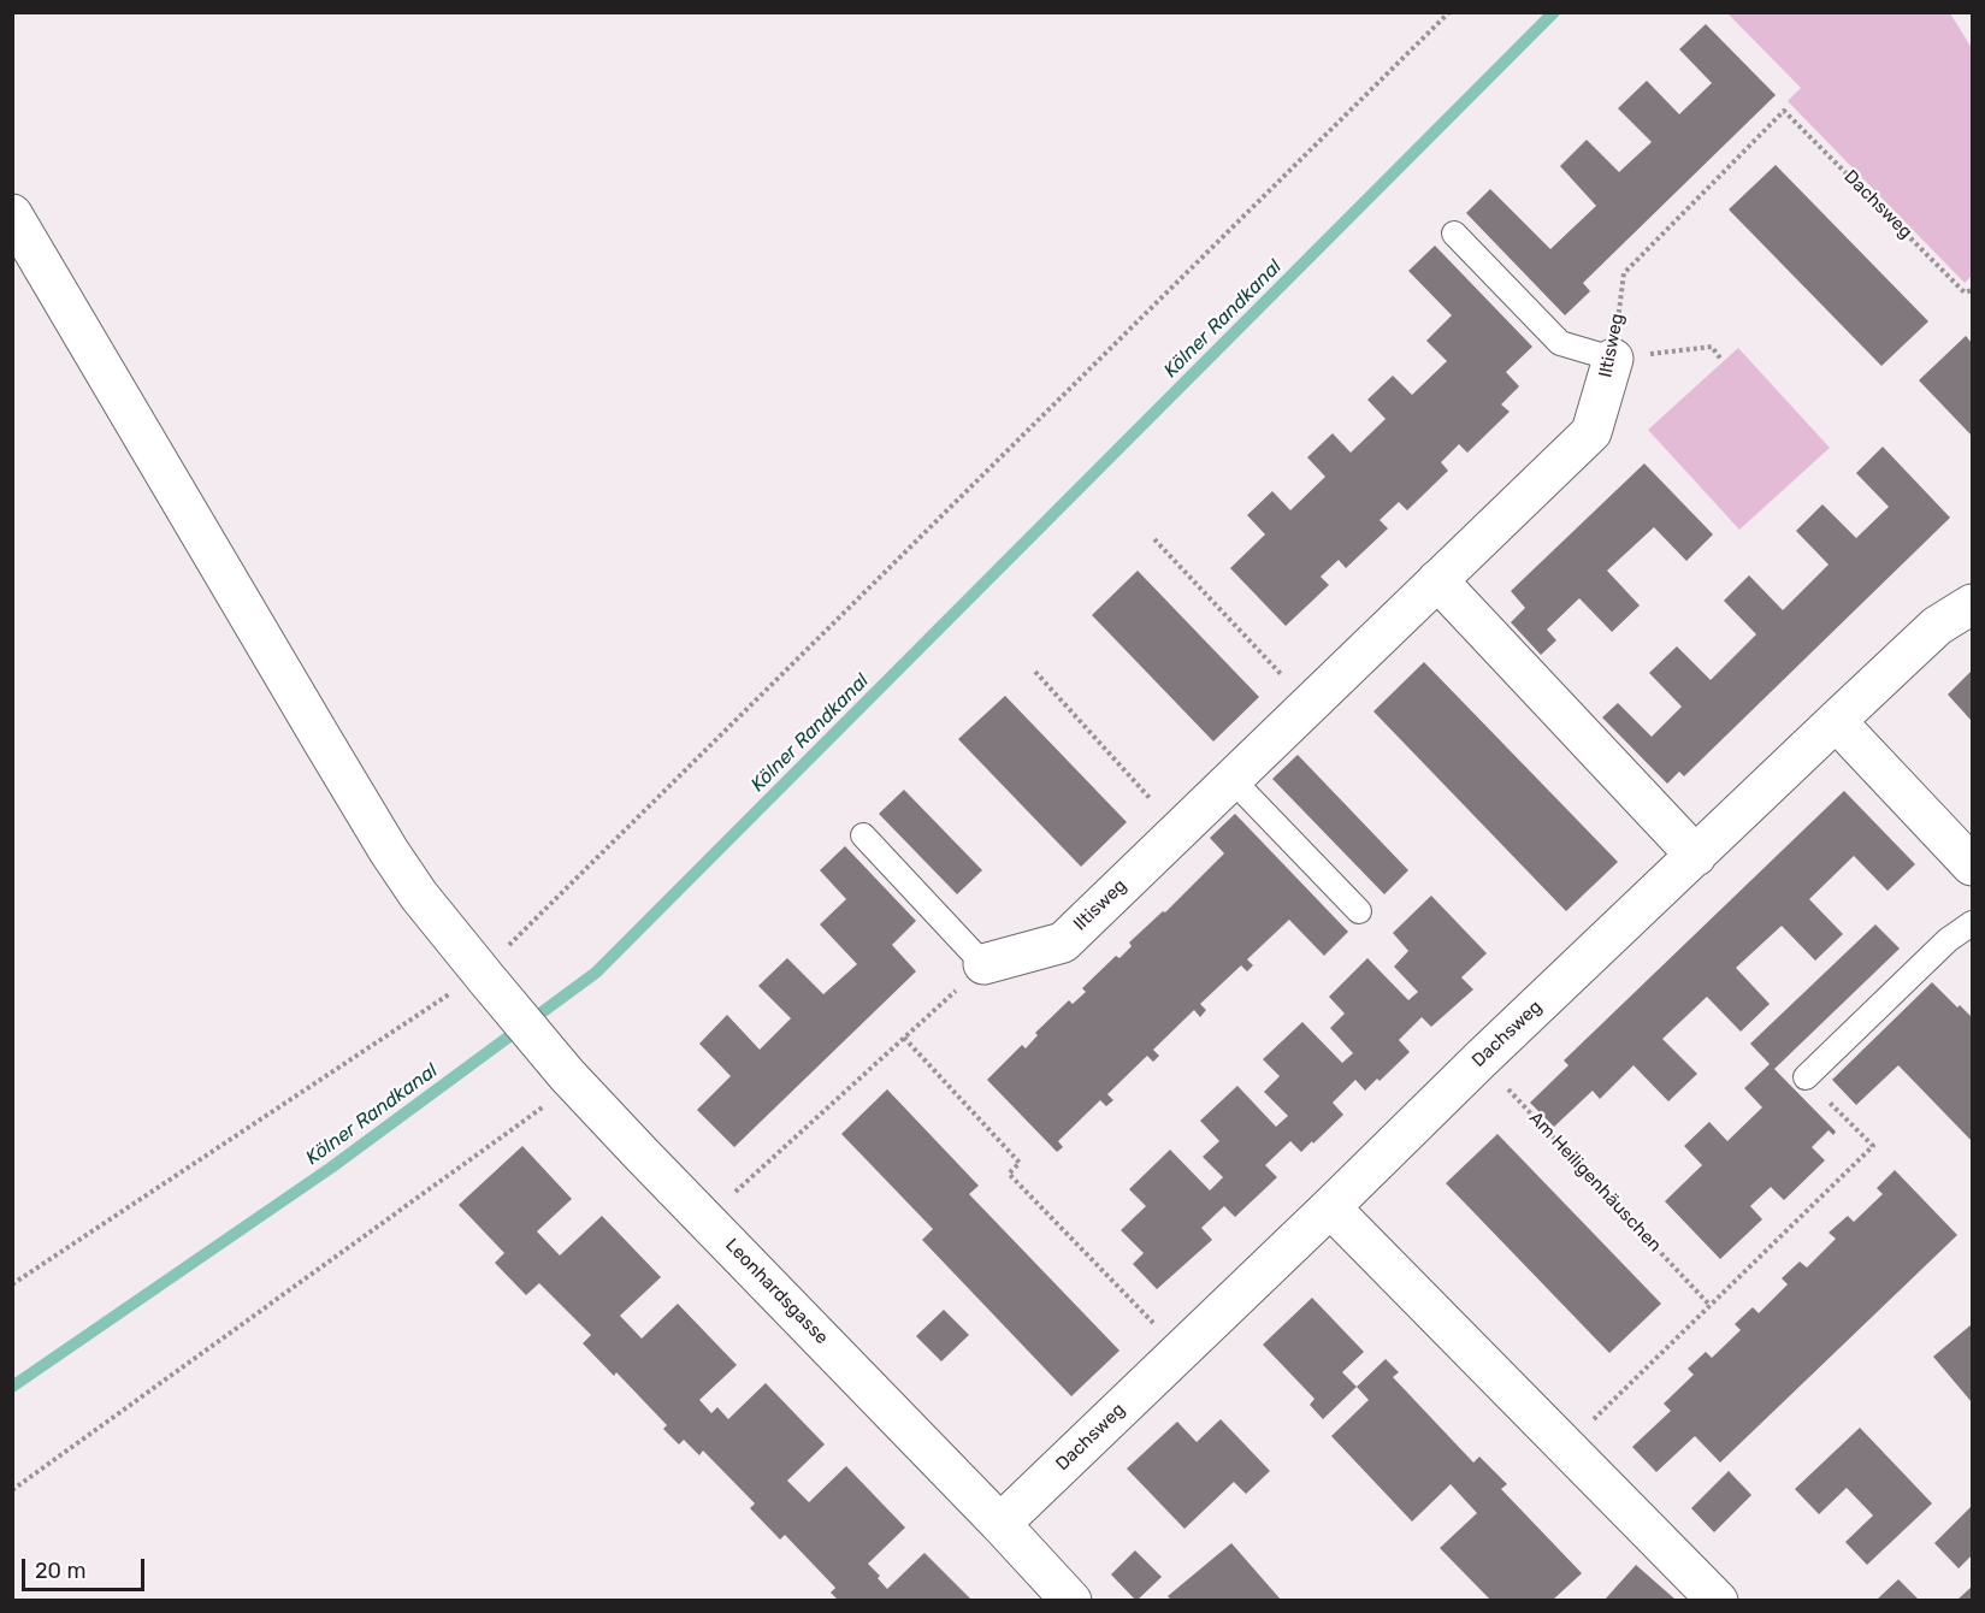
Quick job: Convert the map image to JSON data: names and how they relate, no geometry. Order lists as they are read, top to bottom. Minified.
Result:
{"streets":{"street":["Dachsweg","Iltisweg","Leonhardsgasse"],"path":["Am Heiligenhäuschen"]},"crossings":[["Dachsweg","Iltisweg"],["Dachsweg","Am Heiligenhäuschen"],["Dachsweg","Leonhardsgasse"]],"water":["Kölner Randkanal"],"scale_bar":"20 m"}
